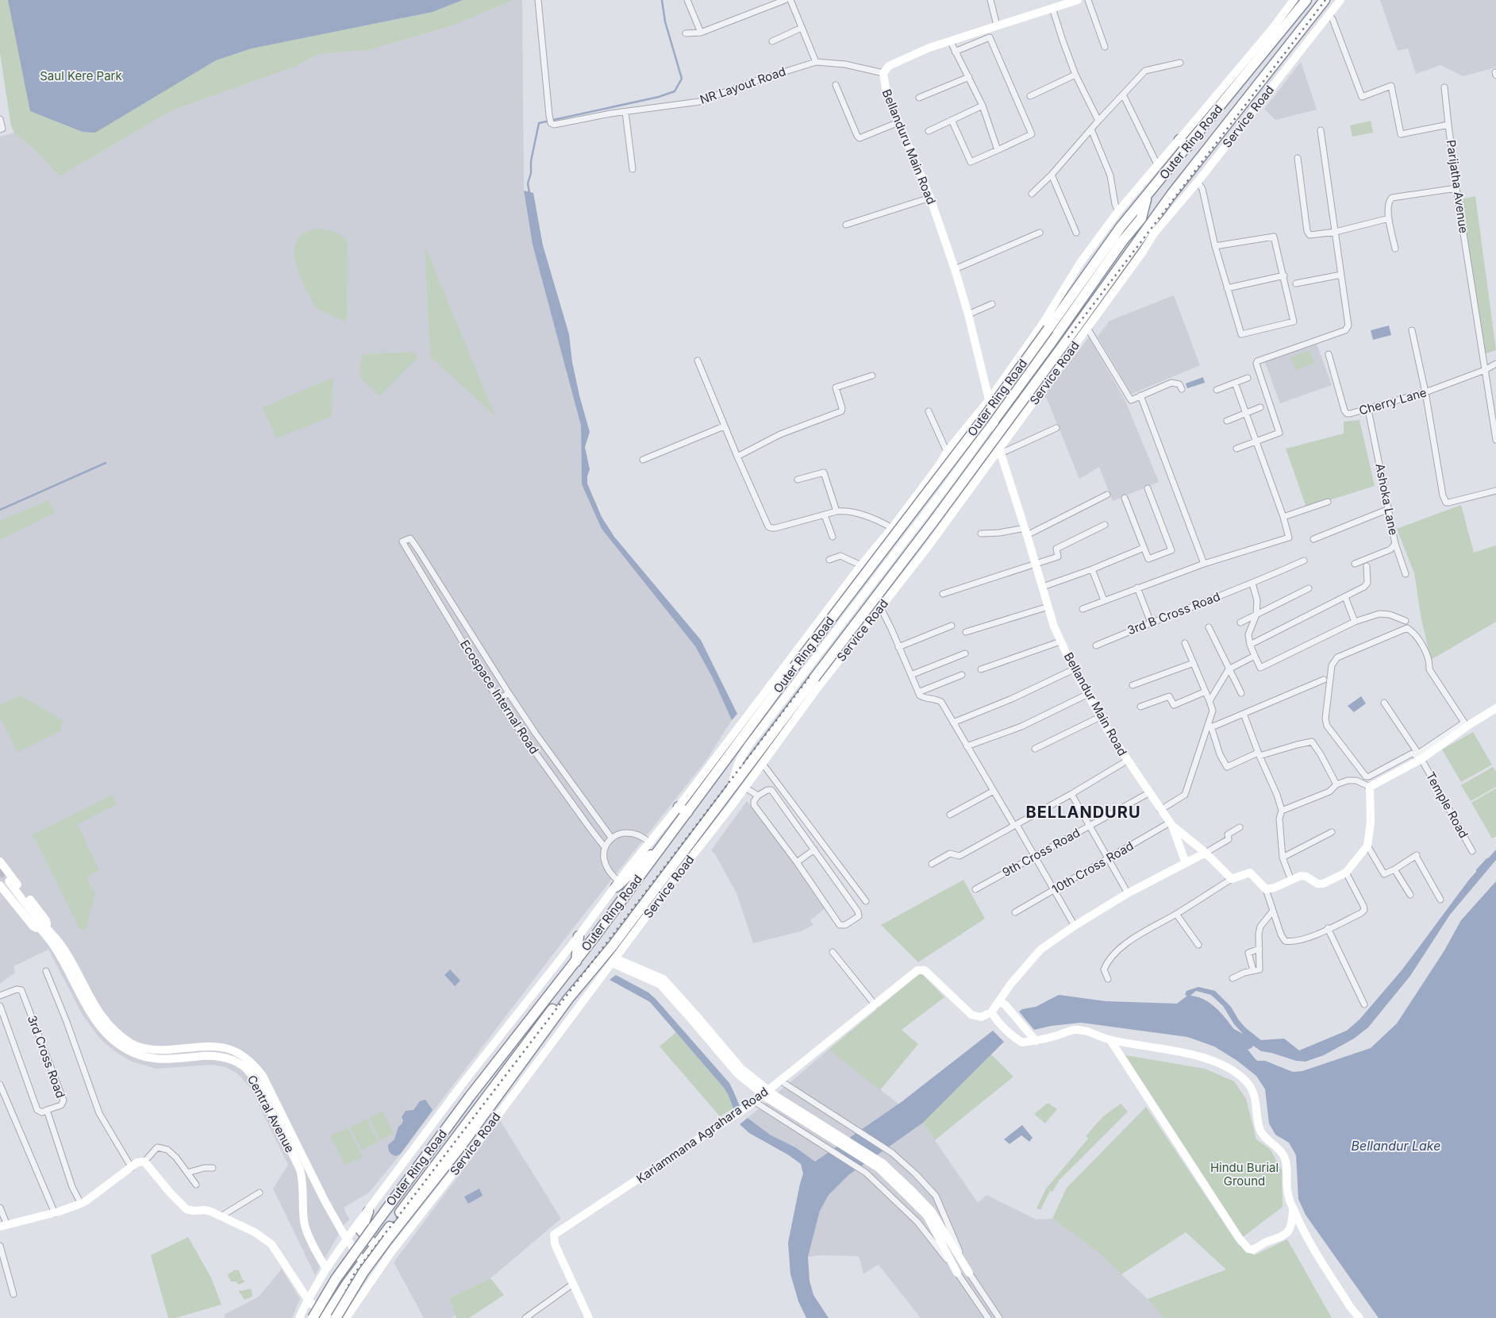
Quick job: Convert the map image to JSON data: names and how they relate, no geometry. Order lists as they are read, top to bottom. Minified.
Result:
{"streets":{"highway":["Outer Ring Road"],"street":["NR Layout Road","Service Road","Bellanduru Main Road","Parijatha Avenue","Cherry Lane","Ashoka Lane","3rd B Cross Road","Ecospace Internal Road","Bellandur Main Road","Temple Road","9th Cross Road","10th Cross Road","3rd Cross Road","Central Avenue","Kariammana Agrahara Road"]},"crossings":[["NR Layout Road","Bellanduru Main Road"],["Service Road","Outer Ring Road"],["Service Road","Parijatha Avenue"],["Service Road","Bellandur Main Road"],["Bellanduru Main Road","Bellandur Main Road"],["Parijatha Avenue","Cherry Lane"],["Cherry Lane","Ashoka Lane"],["Bellandur Main Road","9th Cross Road"],["Bellandur Main Road","10th Cross Road"]],"districts":["BELLANDURU"],"water":["Bellandur Lake"],"parks":["Saul Kere Park","Hindu Burial Ground"]}
